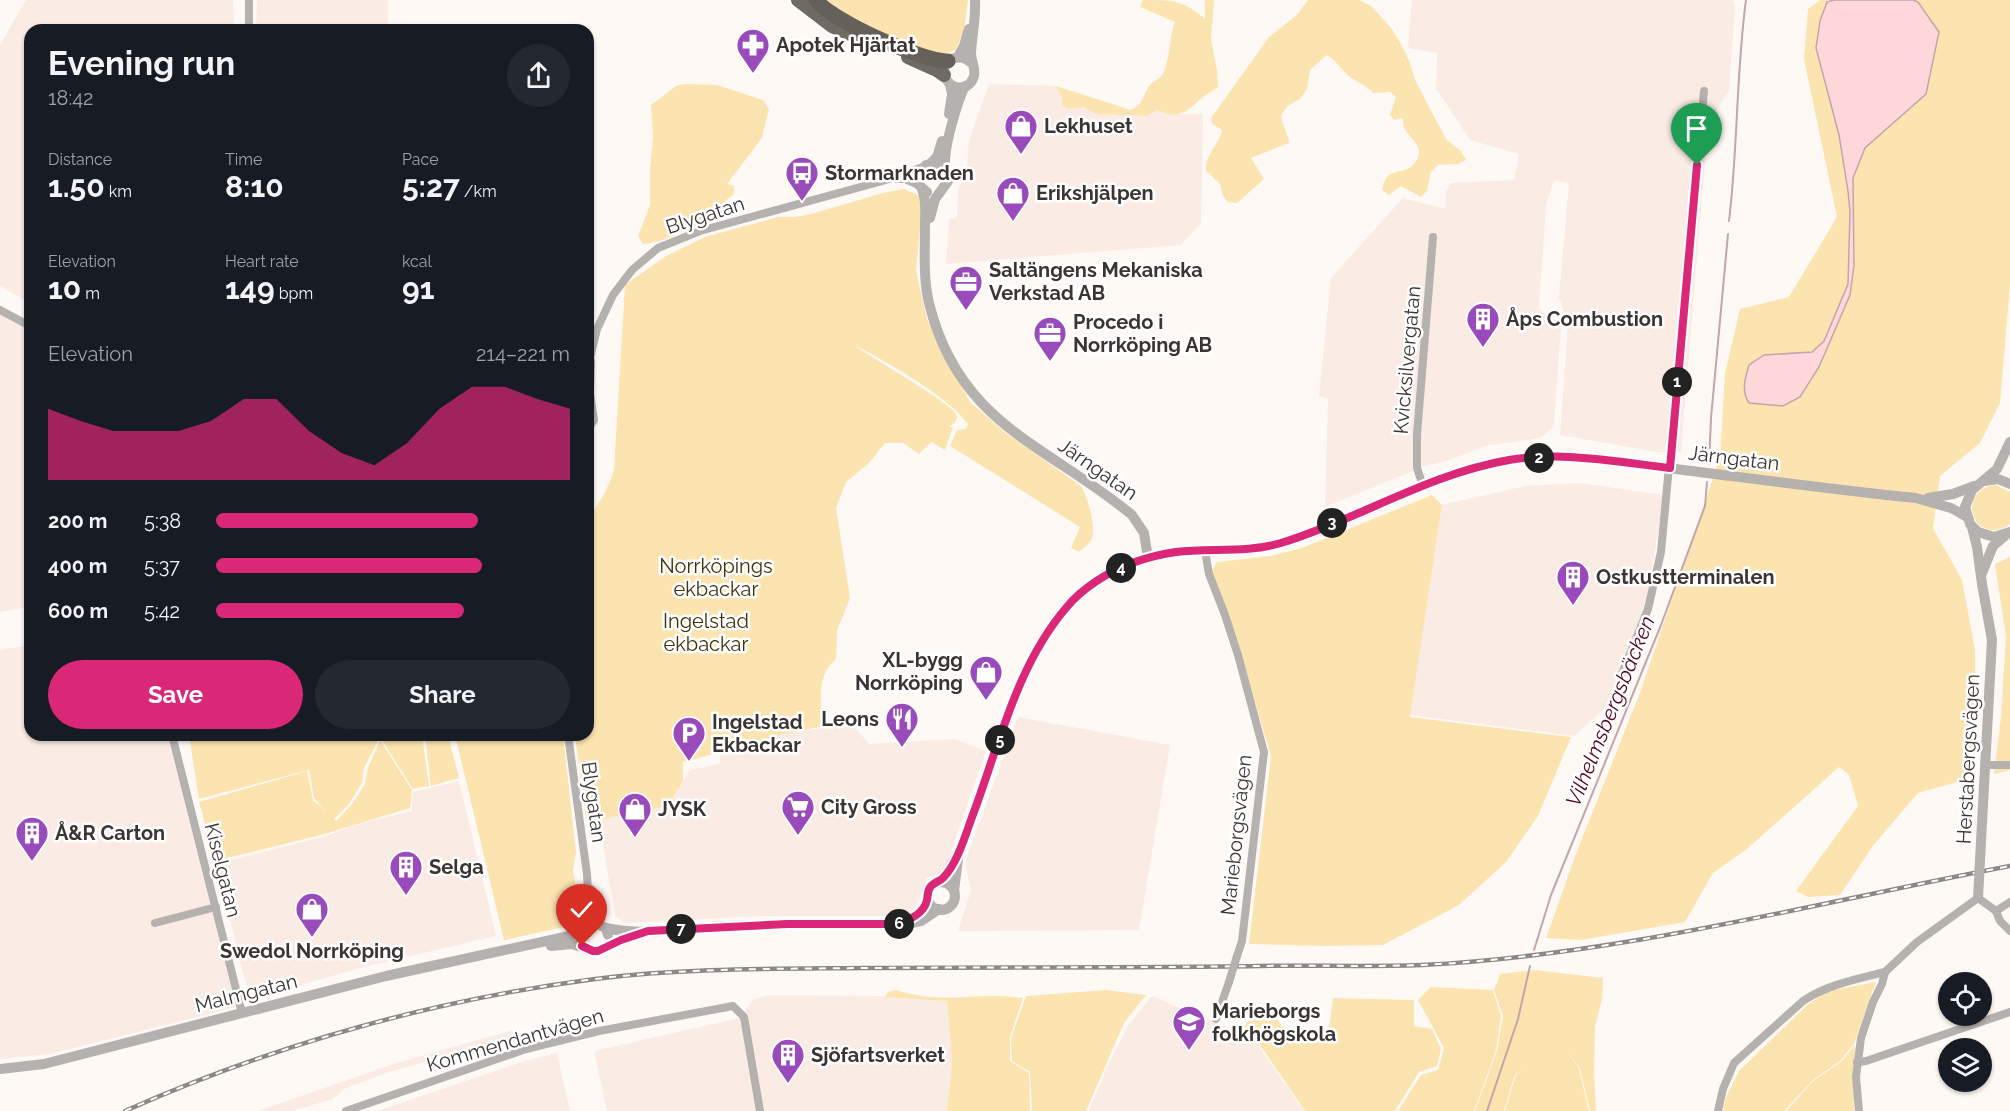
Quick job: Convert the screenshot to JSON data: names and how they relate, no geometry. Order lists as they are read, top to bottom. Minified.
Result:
{"streets":{"street":["Blygatan","Kvicksilvergatan","Järngatan","Herstabergsvägen","Marieborgsvägen","Kiselgatan","Malmgatan","Kommendantvägen"]},"crossings":[["Blygatan","Järngatan"],["Blygatan","Malmgatan"],["Kvicksilvergatan","Järngatan"],["Järngatan","Herstabergsvägen"],["Järngatan","Marieborgsvägen"],["Kiselgatan","Malmgatan"]],"water":["Vilhelmsbergsbäcken"],"parks":["Norrköpings ekbackar","Ingelstad ekbackar"],"places":{"pharmacy":["Apotek Hjärtat"],"shop":["Lekhuset","Erikshjälpen","XL-bygg Norrköping","JYSK","Swedol Norrköping"],"bus stop":["Stormarknaden"],"office":["Saltängens Mekaniska Verkstad AB","Procedo i Norrköping AB"],"building":["Åps Combustion","Ostkustterminalen","Å&R Carton","Selga","Sjöfartsverket"],"restaurant":["Leons"],"parking":["Ingelstad Ekbackar"],"supermarket":["City Gross"],"school or university":["Marieborgs folkhögskola"]},"page":{"heading":["Evening run","18:42"],"stats":[["Distance","1.50 km"],["Time","8:10"],["Pace","5:27 /km"],["Elevation","10 m"],["Heart rate","149 bpm"],["kcal","91"]],"chart":["Elevation","214–221 m"],"pins":["1","2","3","4","5","6","7"],"list":[{"name":"200 m","note":"5:38"},{"name":"400 m","note":"5:37"},{"name":"600 m","note":"5:42"}],"buttons":["Save","Share"]}}
